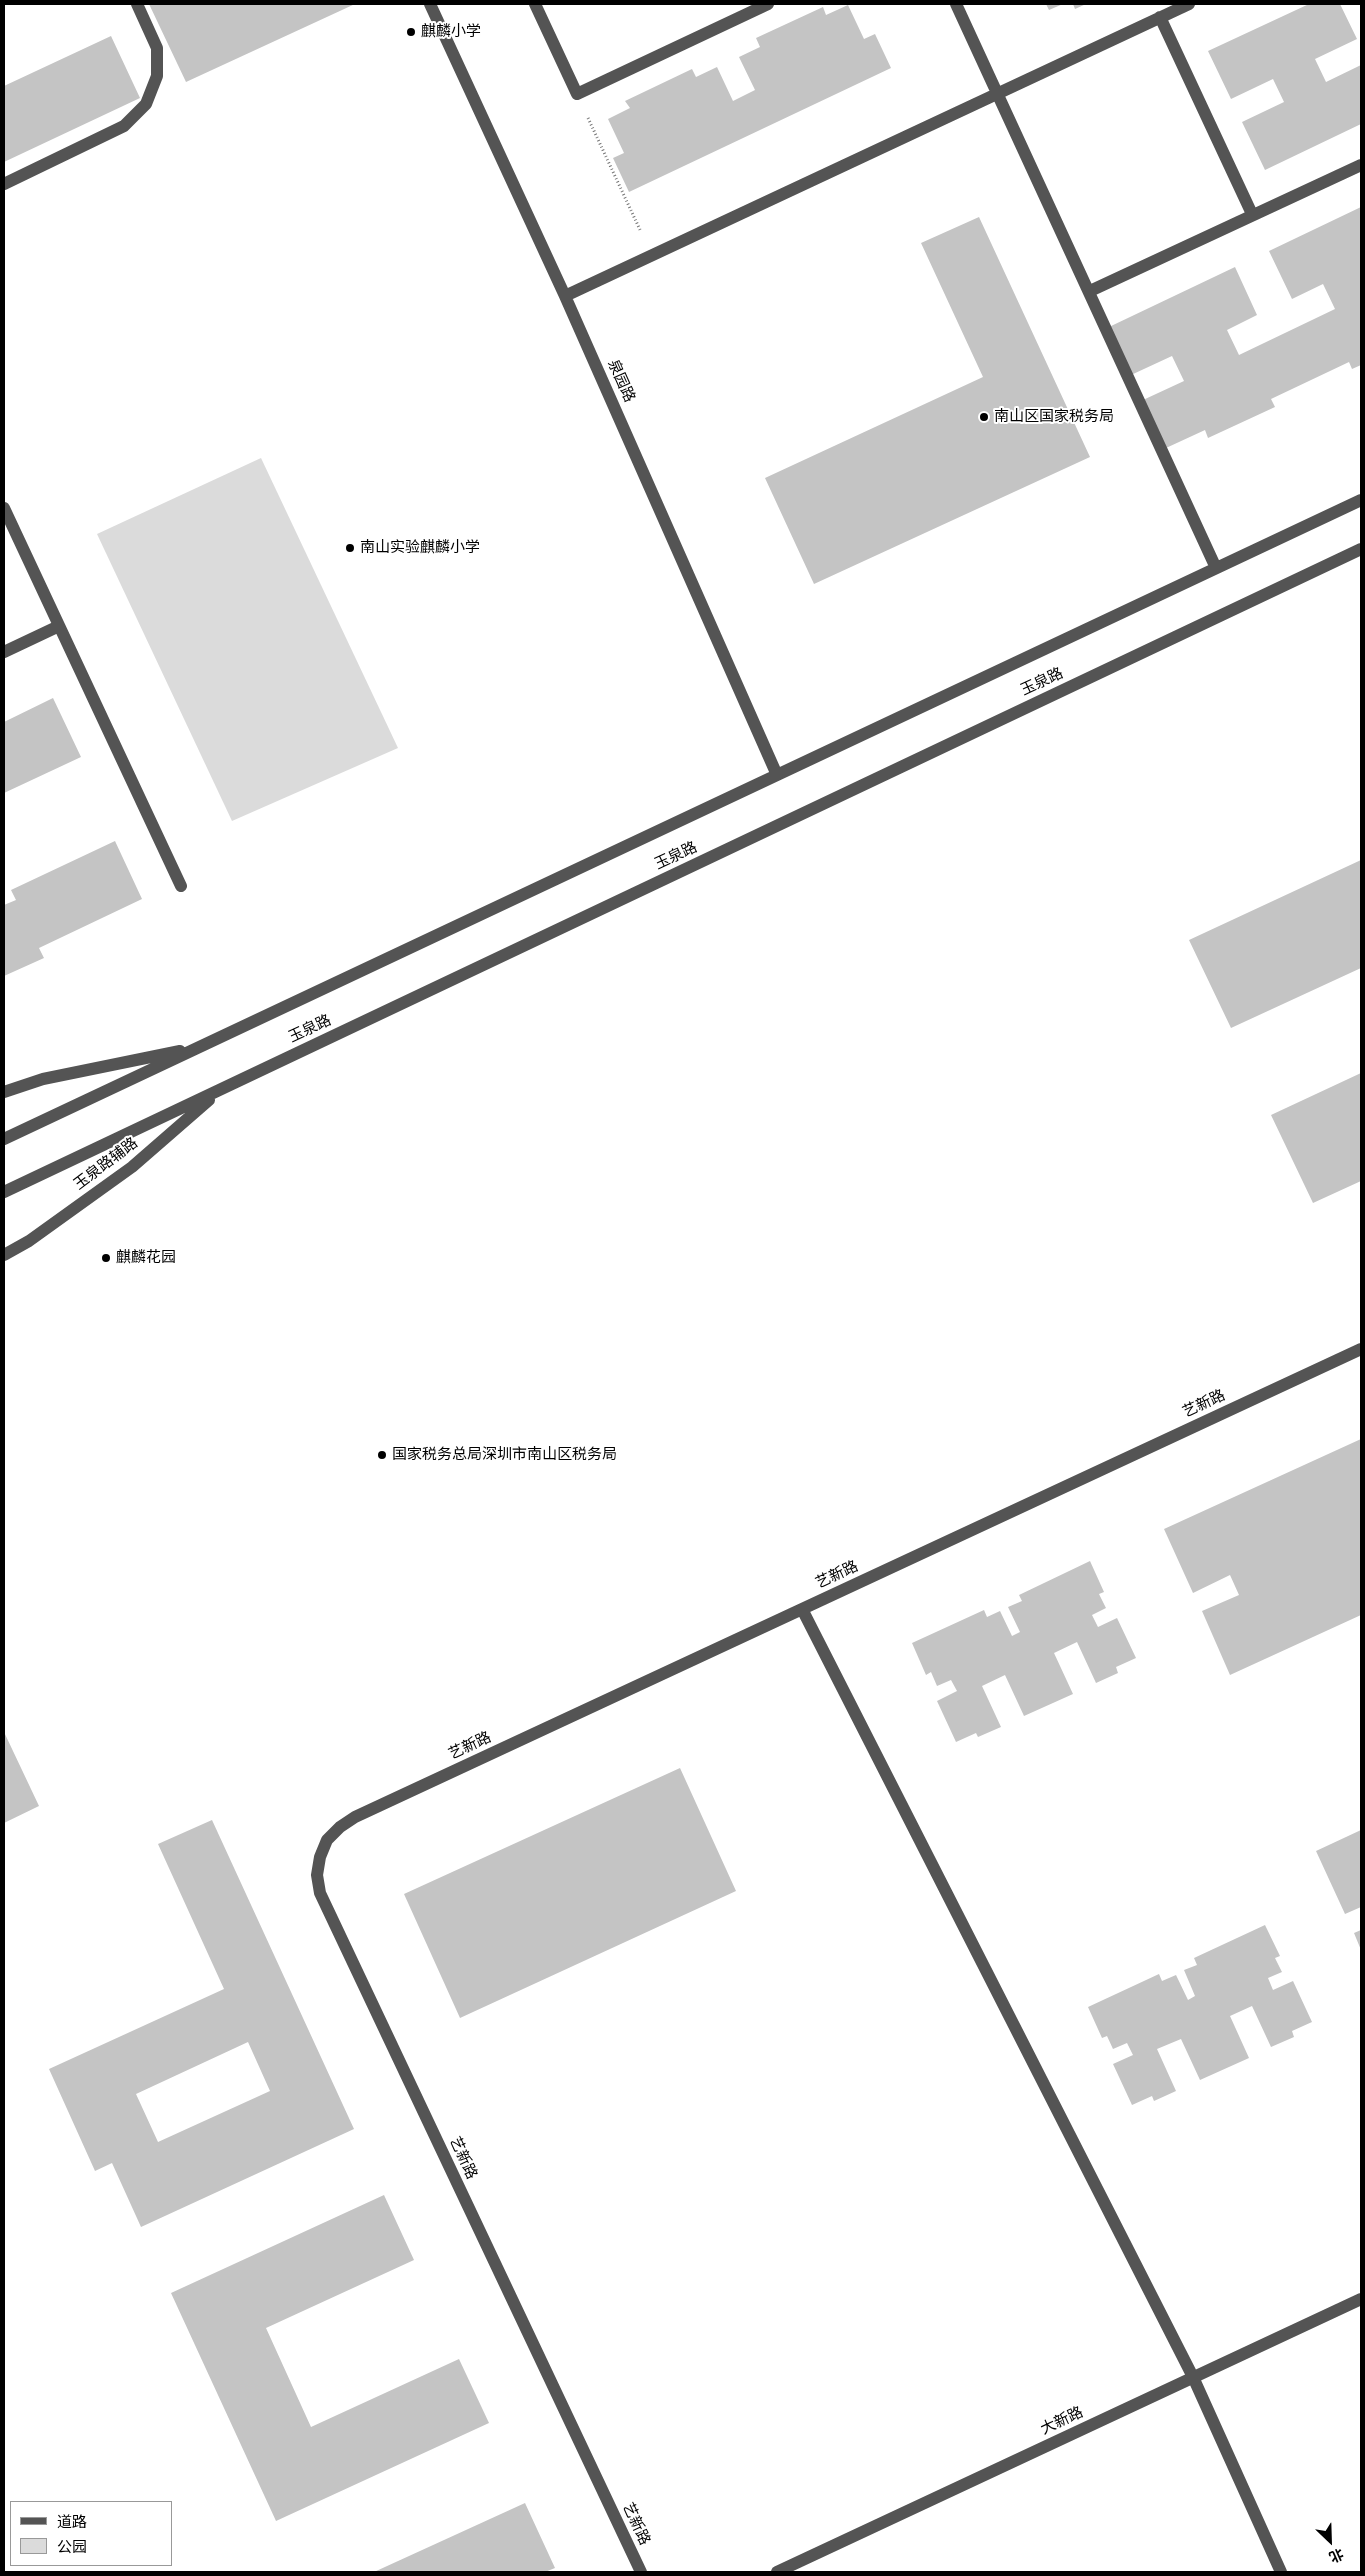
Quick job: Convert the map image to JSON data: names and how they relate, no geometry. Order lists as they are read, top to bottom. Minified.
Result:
{"streets":{"street":["泉园路","玉泉路","玉泉路辅路","艺新路","大新路"]},"crossings":[["泉园路","玉泉路"],["玉泉路","玉泉路辅路"]],"places":["麒麟小学","南山区国家税务局","南山实验麒麟小学","麒麟花园","国家税务总局深圳市南山区税务局"],"legend":["道路","公园"],"north":"bottom right"}
